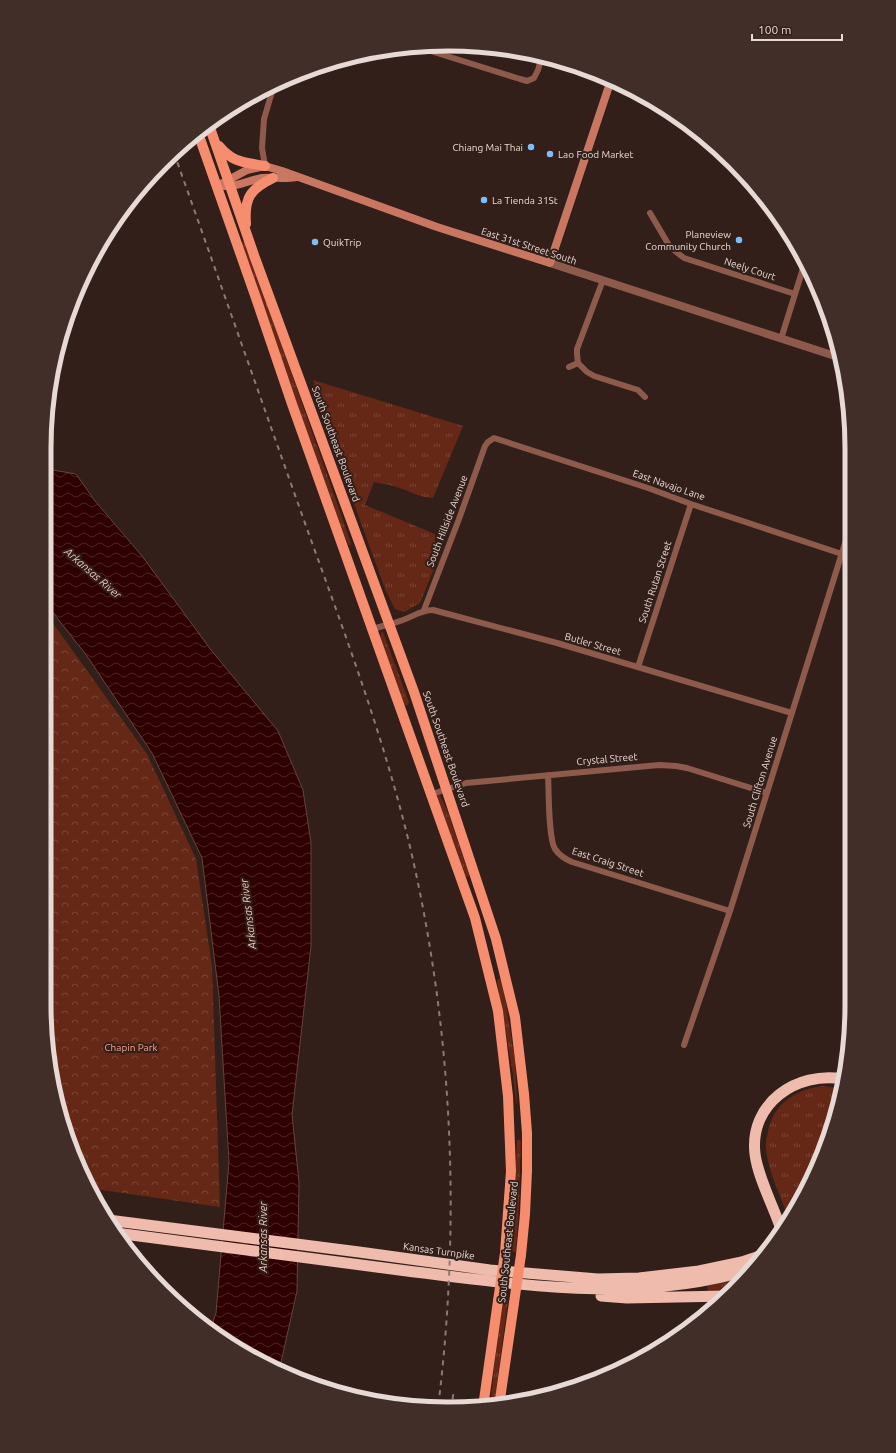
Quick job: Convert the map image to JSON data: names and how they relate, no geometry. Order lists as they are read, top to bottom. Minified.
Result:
{"streets":{"highway":["Kansas Turnpike"],"main road":["East 31st Street South","South Southeast Boulevard"],"street":["Neely Court","East Navajo Lane","South Hillside Avenue","South Rutan Street","Butler Street","Crystal Street","South Clifton Avenue","East Craig Street"]},"crossings":[["South Southeast Boulevard","Crystal Street"],["East Navajo Lane","South Hillside Avenue"],["East Navajo Lane","South Rutan Street"],["East Navajo Lane","South Clifton Avenue"],["South Hillside Avenue","Butler Street"],["South Rutan Street","Butler Street"],["Butler Street","South Clifton Avenue"],["Crystal Street","South Clifton Avenue"],["Crystal Street","East Craig Street"],["South Clifton Avenue","East Craig Street"]],"water":["Arkansas River"],"parks":["Chapin Park"],"places":["Chiang Mai Thai","Lao Food Market","La Tienda 31St","Planeview Community Church","QuikTrip"],"scale_bar":"100 m"}
